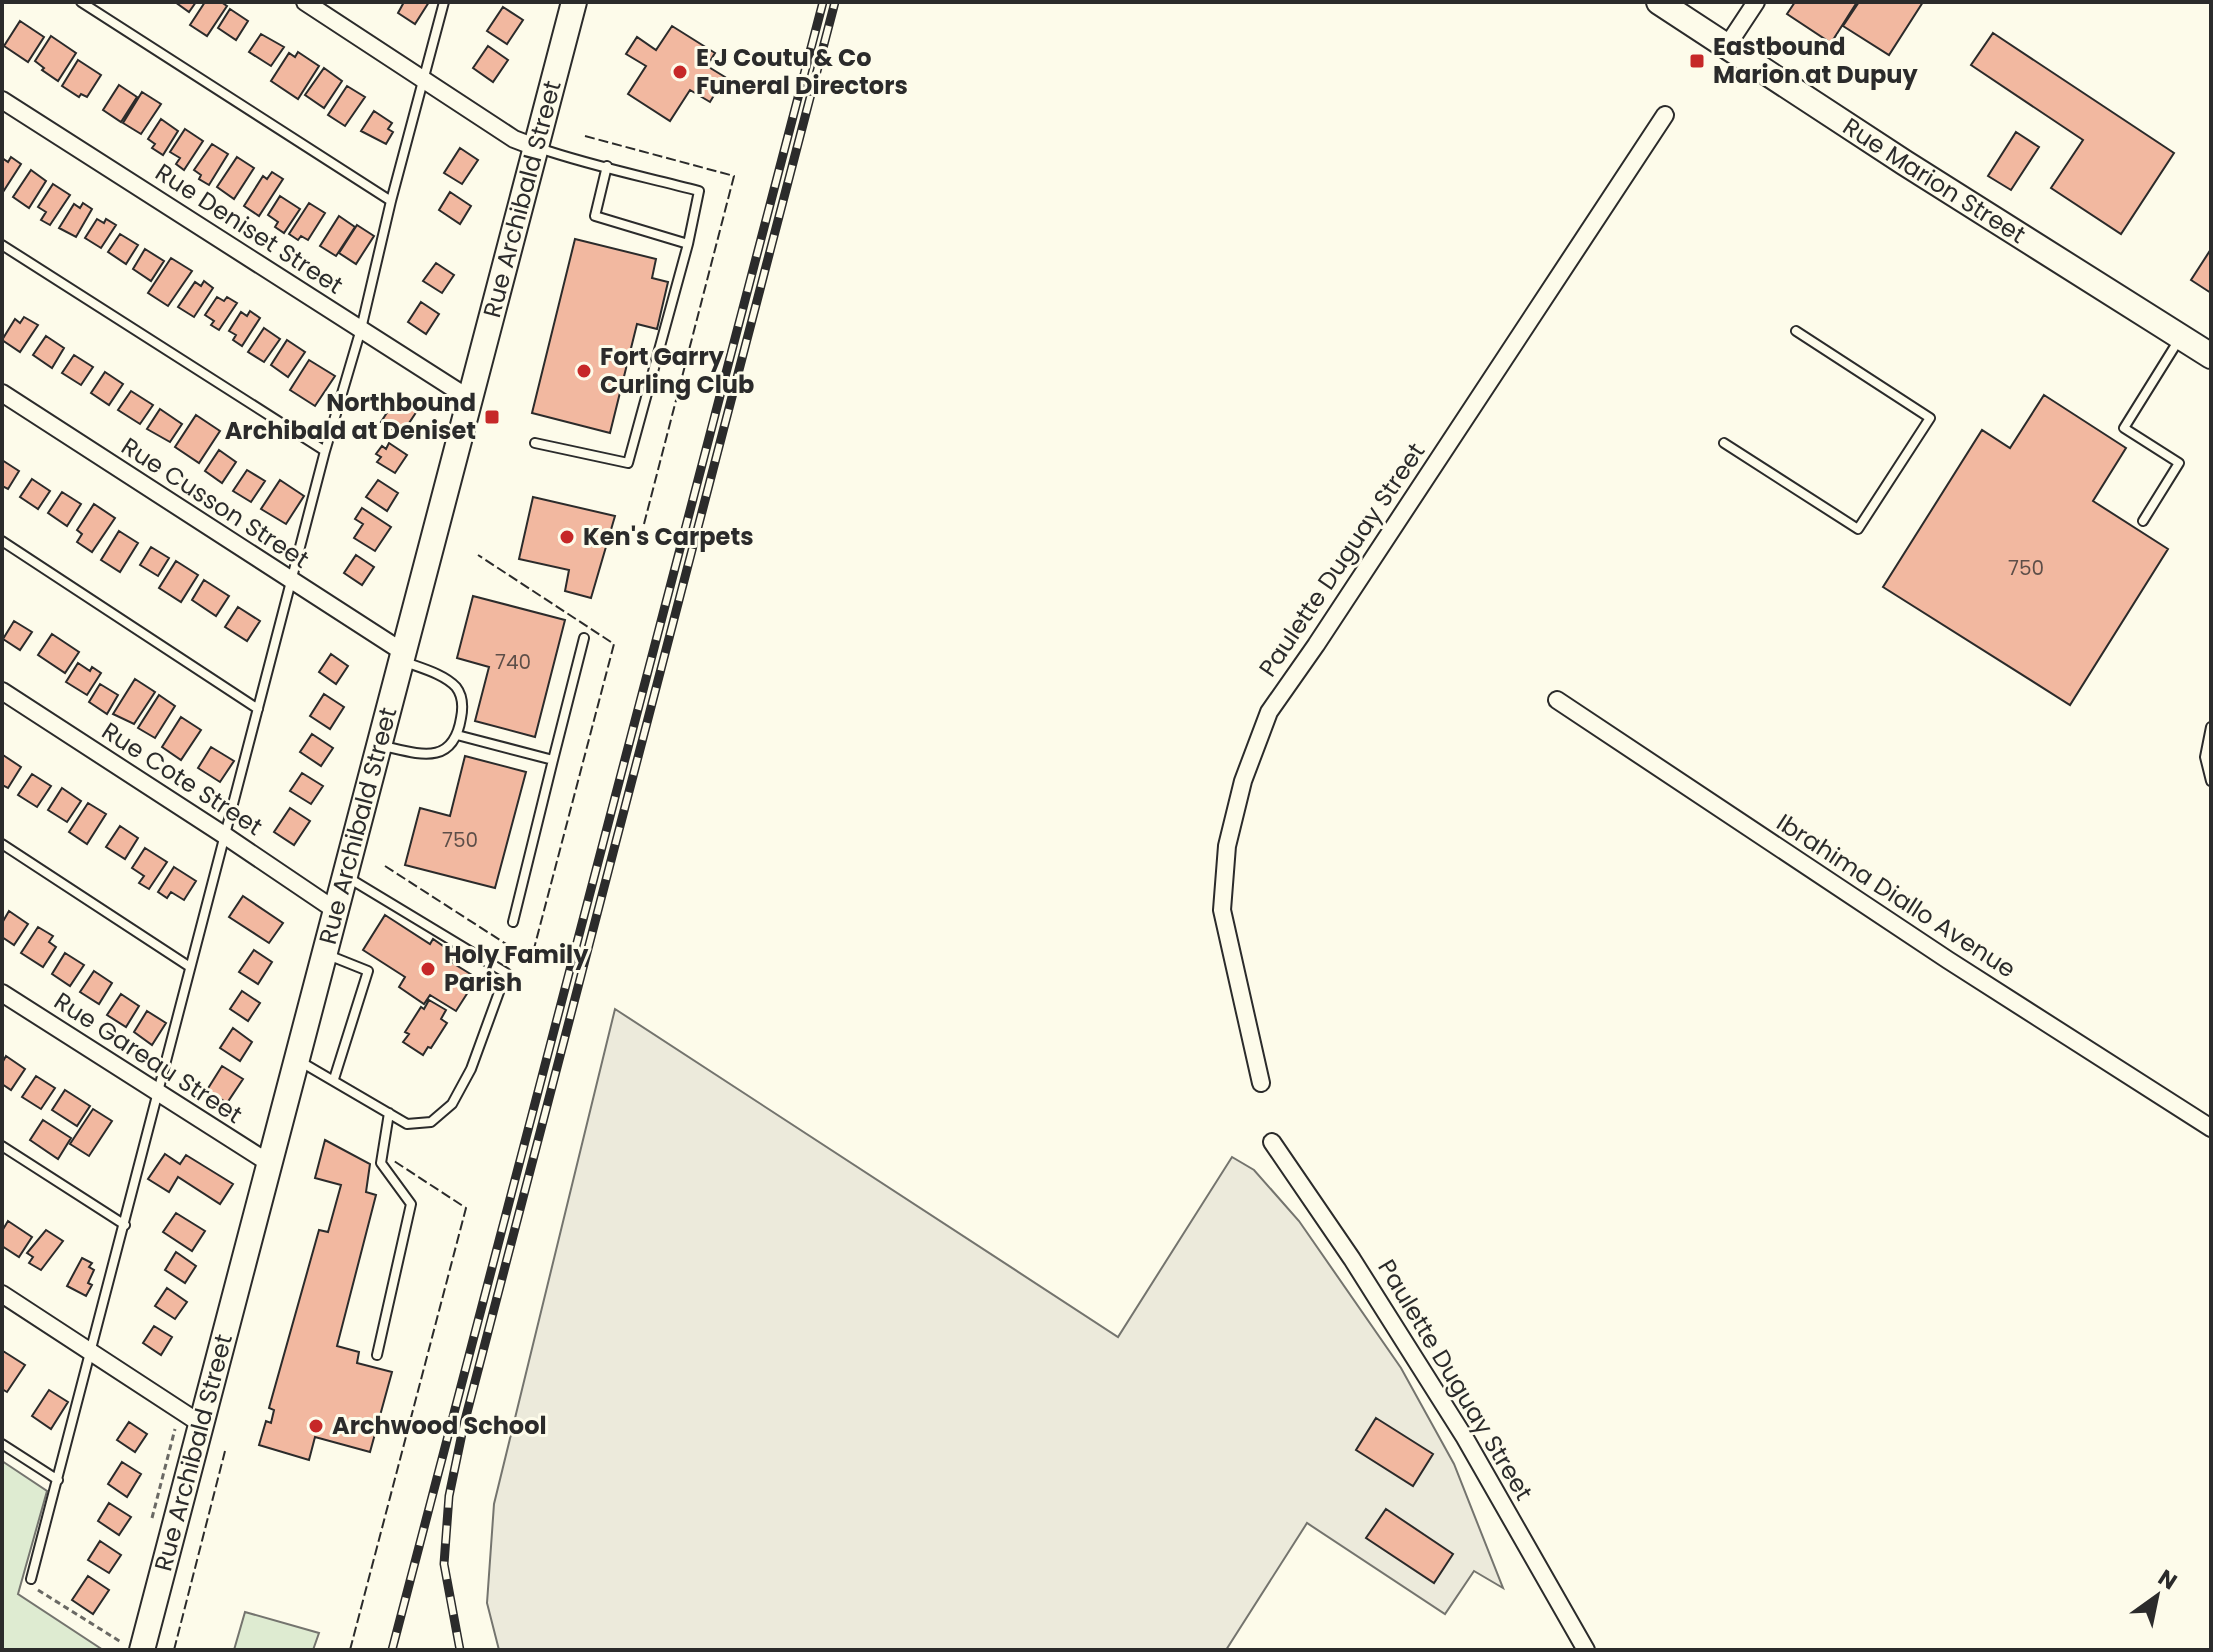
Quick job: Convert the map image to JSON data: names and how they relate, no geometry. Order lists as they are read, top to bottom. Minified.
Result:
{"streets":{"main road":["Rue Marion Street","Rue Archibald Street"],"street":["Rue Deniset Street","Rue Cusson Street","Paulette Duguay Street","Rue Cote Street","Ibrahima Diallo Avenue","Rue Gareau Street"]},"crossings":[["Rue Archibald Street","Rue Deniset Street"],["Rue Archibald Street","Rue Cusson Street"],["Rue Archibald Street","Rue Cote Street"],["Rue Archibald Street","Rue Gareau Street"]],"places":{"transit":["Eastbound Marion at Dupuy","Northbound Archibald at Deniset"],"other":["E J Coutu & Co Funeral Directors","Fort Garry Curling Club","Ken's Carpets","Holy Family Parish","Archwood School"]},"house_numbers":["750","740","750"],"north":"top right"}
